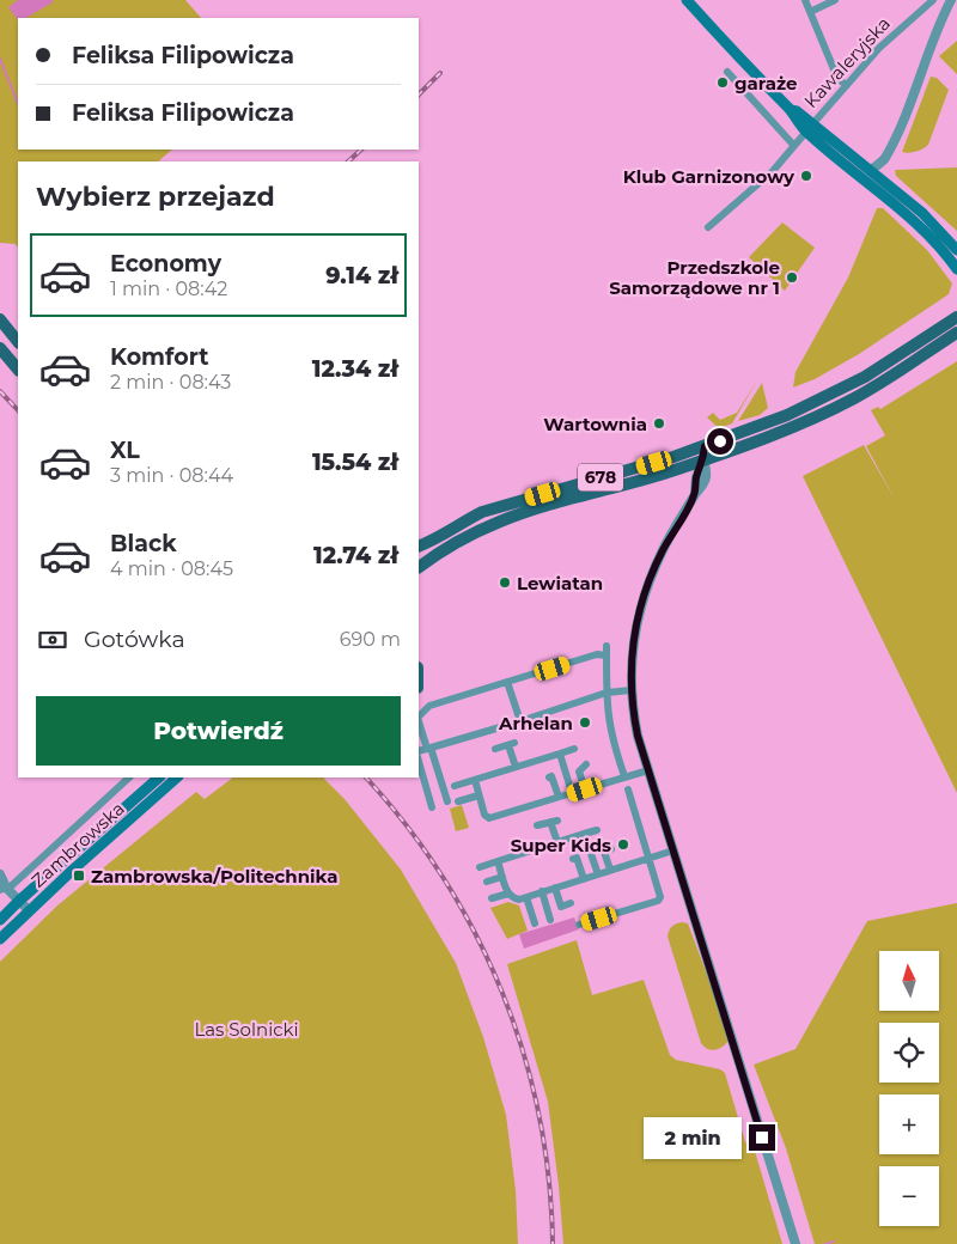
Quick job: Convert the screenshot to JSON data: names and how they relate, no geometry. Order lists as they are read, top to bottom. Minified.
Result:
{"streets":{"main road":["678","Zambrowska"],"street":["Kawaleryjska"]},"parks":["Las Solnicki"],"places":{"other":["garaże","Klub Garnizonowy","Przedszkole Samorządowe nr 1","Wartownia","Lewiatan","Arhelan","Super Kids"],"transit":["Zambrowska/Politechnika"]},"north":"top","page":{"banner":["Feliksa Filipowicza","Feliksa Filipowicza"],"heading":"Wybierz przejazd","list":[{"name":"Economy","note":"1 min · 08:42","value":"9.14 zł"},{"name":"Komfort","note":"2 min · 08:43","value":"12.34 zł"},{"name":"XL","note":"3 min · 08:44","value":"15.54 zł"},{"name":"Black","note":"4 min · 08:45","value":"12.74 zł"}],"pay":["Gotówka","690 m"],"buttons":"Potwierdź","map_buttons":["+","−"],"bubble":"2 min"}}
